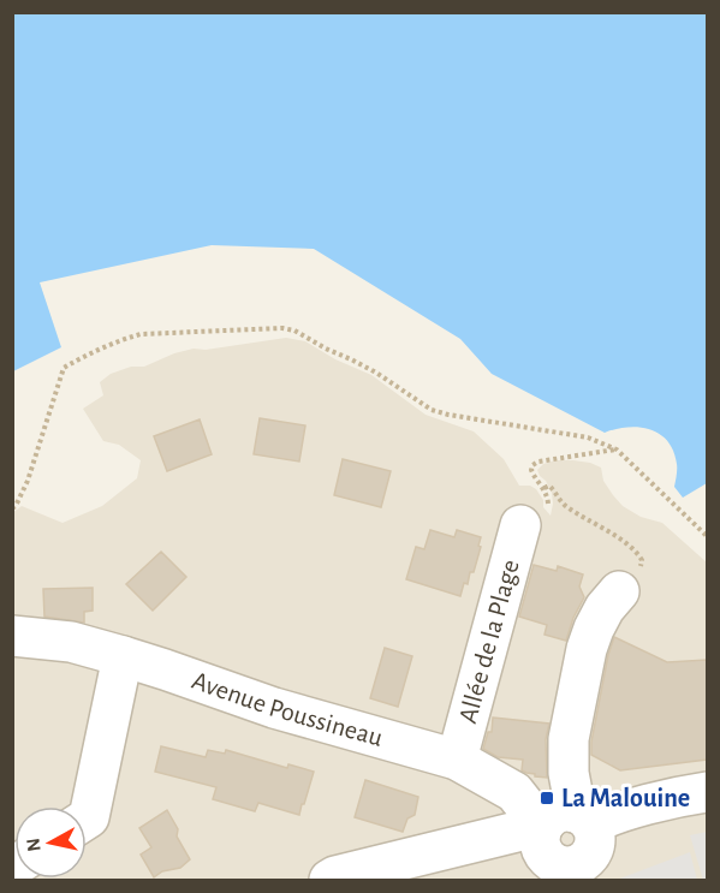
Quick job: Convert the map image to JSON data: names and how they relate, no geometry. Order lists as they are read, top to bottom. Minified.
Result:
{"streets":{"street":["Allée de la Plage","Avenue Poussineau"]},"crossings":[["Allée de la Plage","Avenue Poussineau"]],"places":{"transit":["La Malouine"]},"north":"left"}
